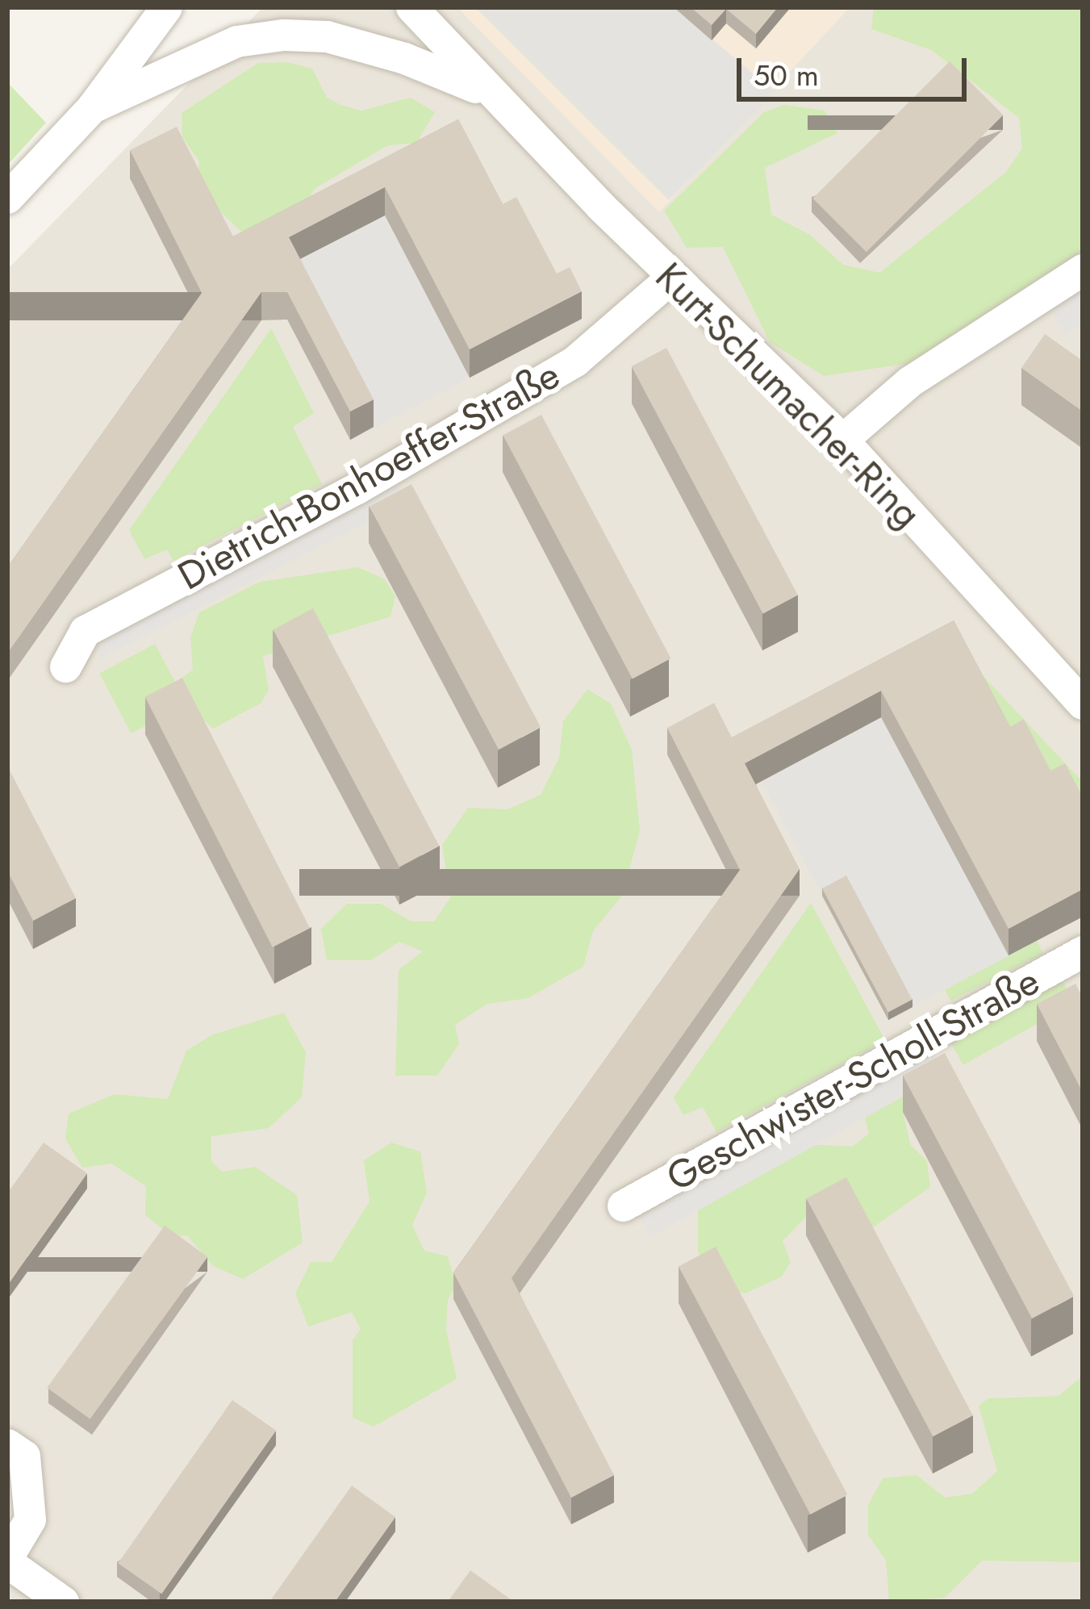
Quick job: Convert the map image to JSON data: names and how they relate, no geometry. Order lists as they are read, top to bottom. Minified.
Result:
{"streets":{"street":["Kurt-Schumacher-Ring","Dietrich-Bonhoeffer-Straße","Geschwister-Scholl-Straße"]},"crossings":[["Kurt-Schumacher-Ring","Dietrich-Bonhoeffer-Straße"]],"scale_bar":"50 m"}
